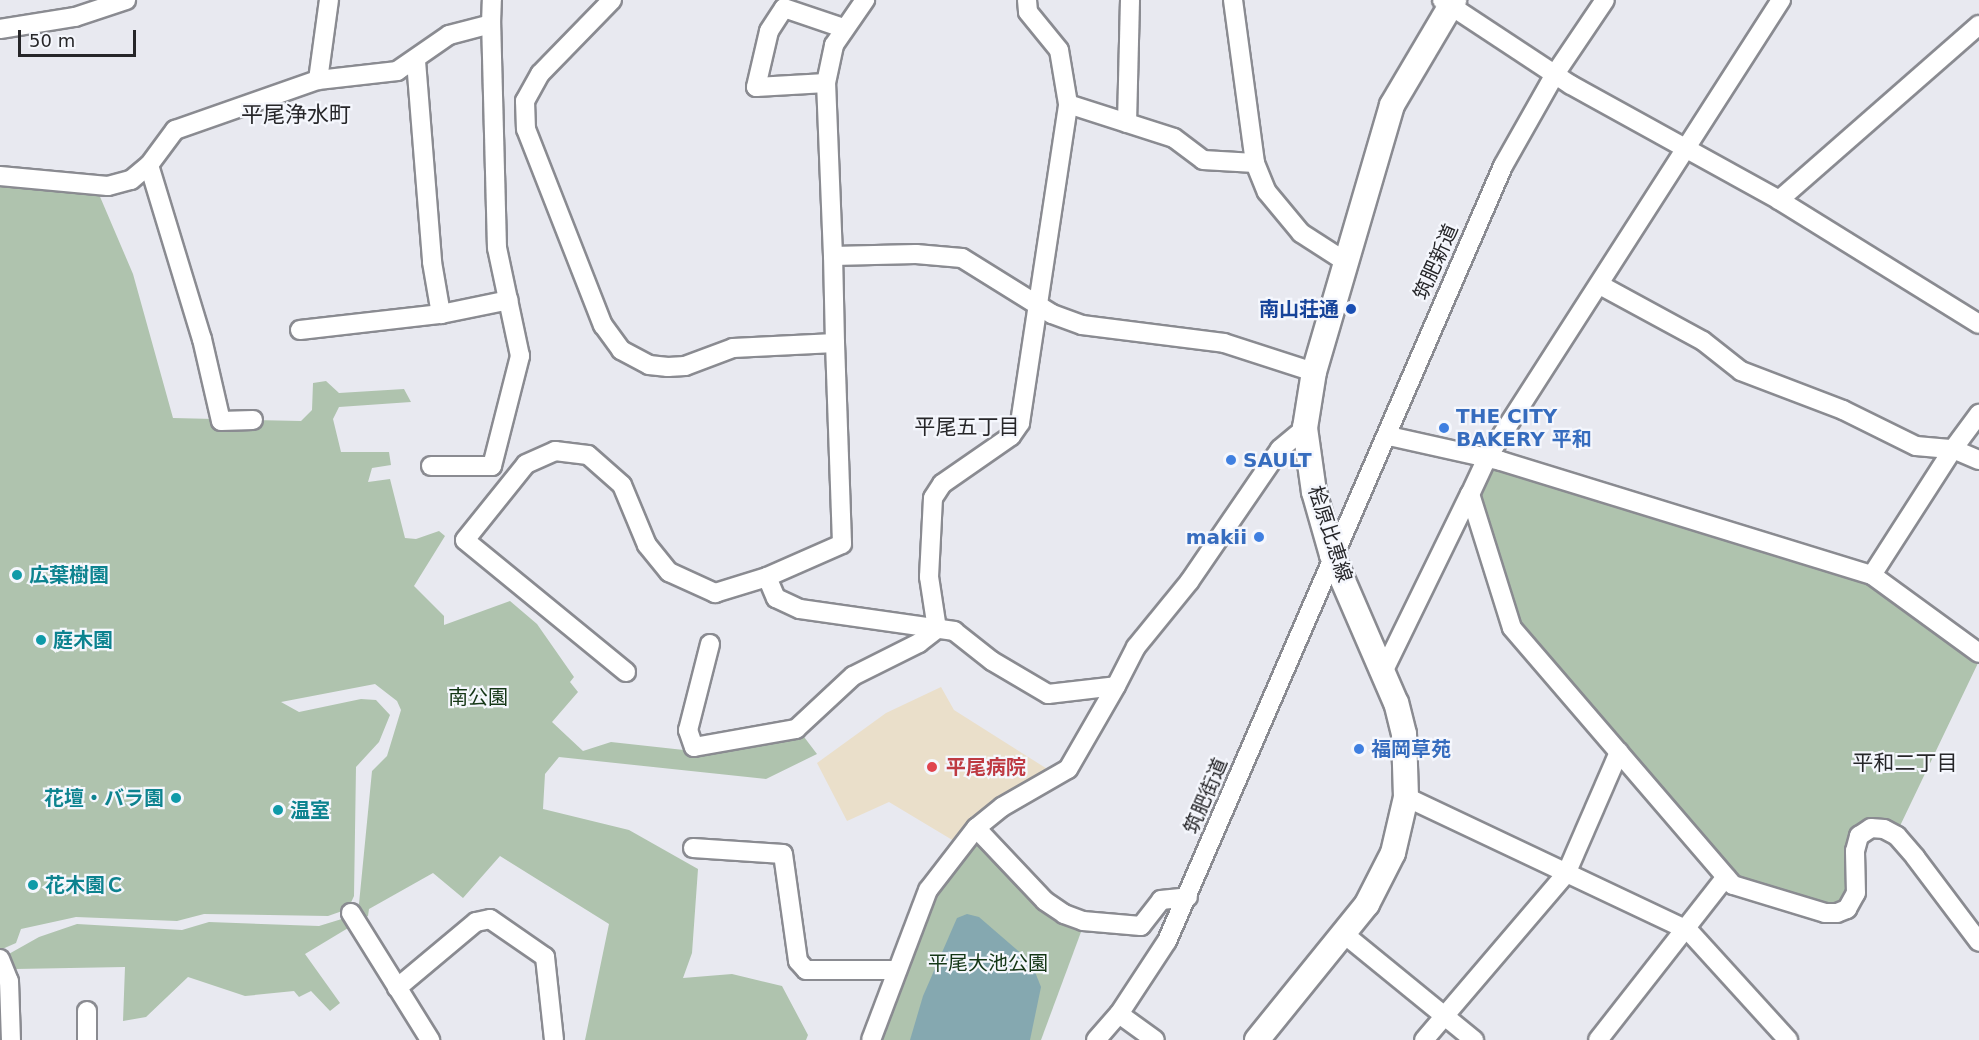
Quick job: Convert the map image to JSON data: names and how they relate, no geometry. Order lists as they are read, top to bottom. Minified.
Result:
{"streets":{"main road":["桧原比恵線"],"street":["筑肥新道","筑肥街道"]},"crossings":[["筑肥新道","桧原比恵線"],["筑肥新道","筑肥街道"],["桧原比恵線","筑肥街道"]],"districts":["平尾浄水町","平尾五丁目","平和二丁目"],"parks":["南公園","平尾大池公園"],"places":["南山荘通","THE CITY BAKERY 平和","SAULT","makii","広葉樹園","庭木園","福岡草苑","平尾病院","花壇・バラ園","温室","花木園Ｃ"],"scale_bar":"50 m"}
